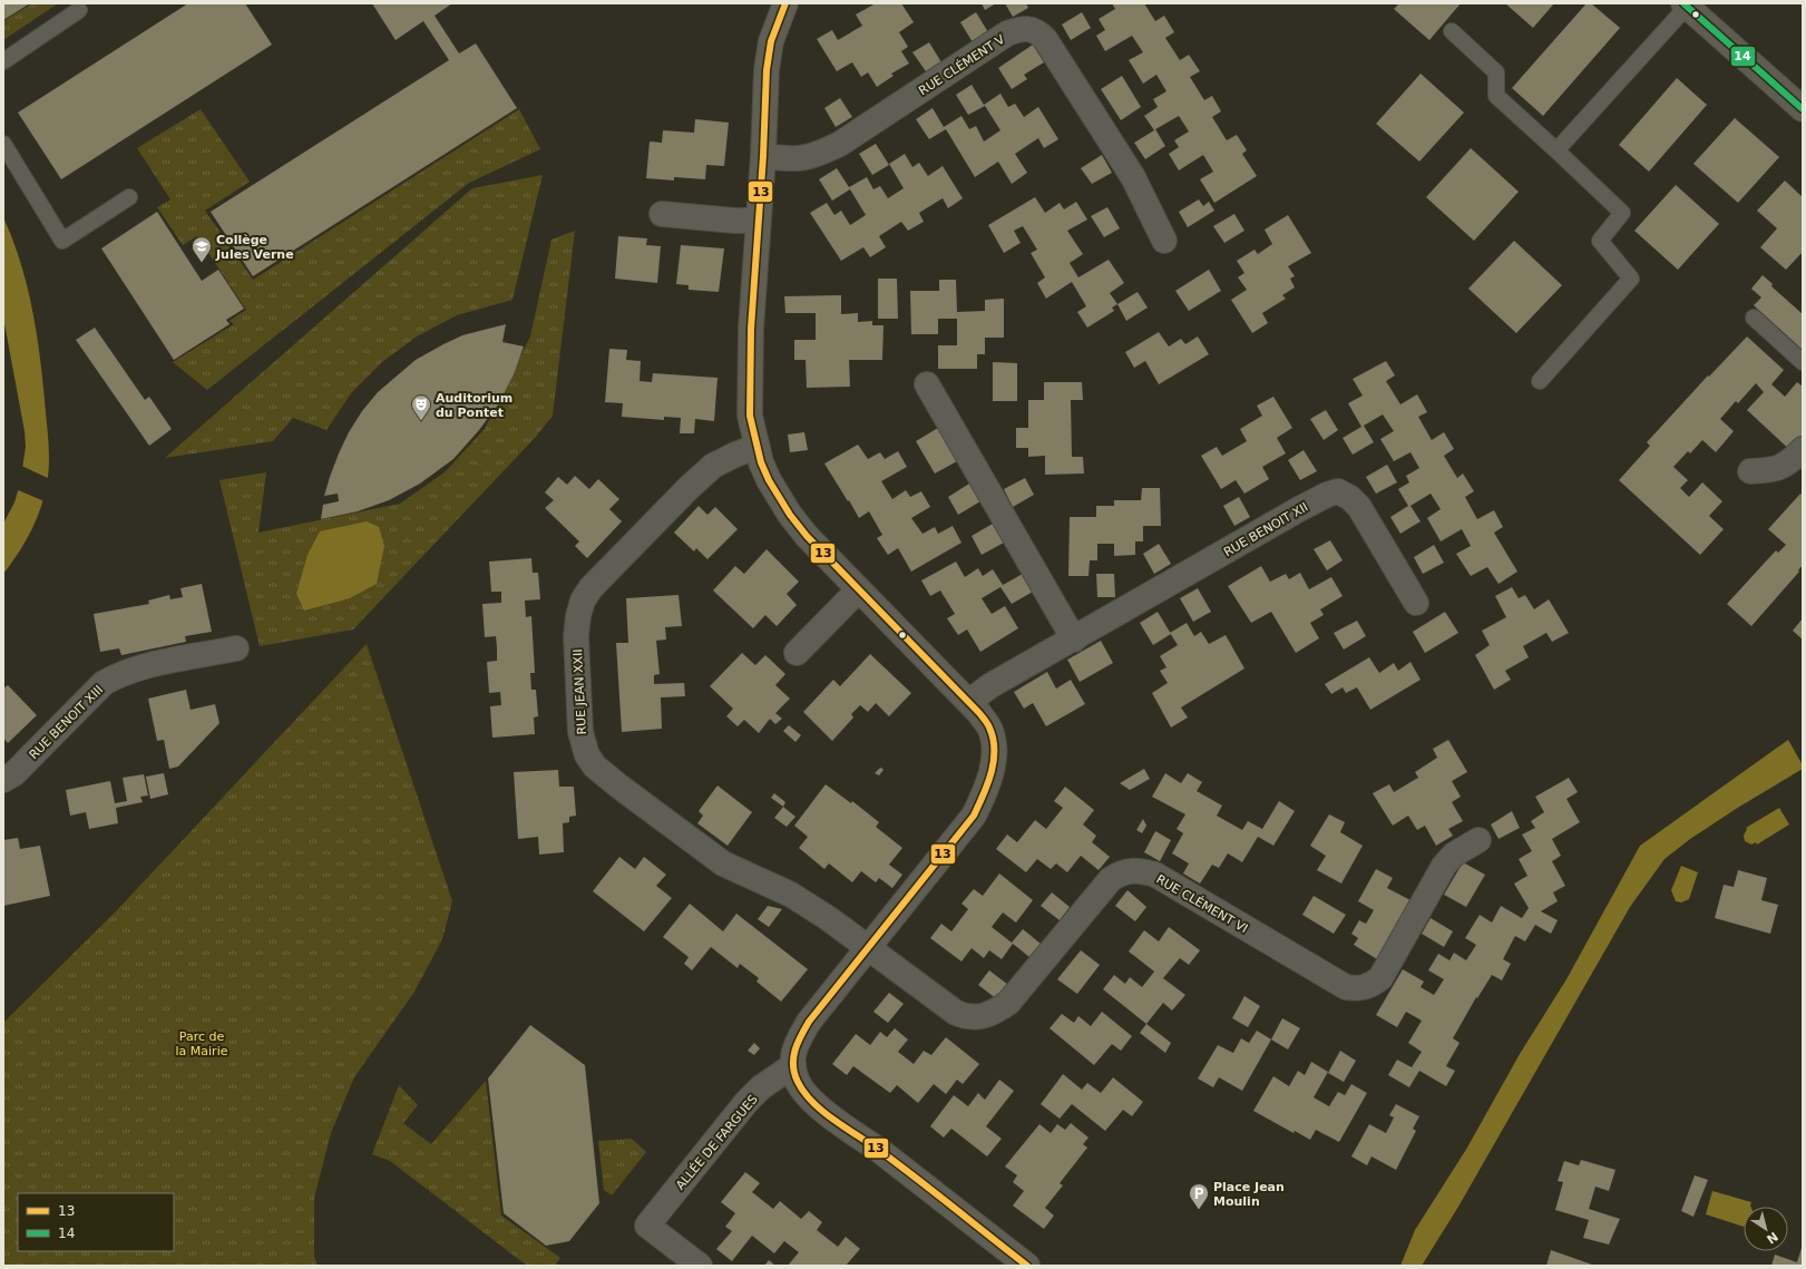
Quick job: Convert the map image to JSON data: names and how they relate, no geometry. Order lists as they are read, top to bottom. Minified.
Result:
{"streets":{"street":["RUE CLÉMENT V","RUE BENOIT XII","RUE JEAN XXII","RUE BENOIT XIII","RUE CLÉMENT VI","ALLÉE DE FARGUES"]},"crossings":[["RUE JEAN XXII","RUE CLÉMENT VI"]],"parks":["Parc de la Mairie"],"places":{"school or university":["Collège Jules Verne"],"theatre":["Auditorium du Pontet"],"parking":["Place Jean Moulin"]},"lines":["transit line 13","transit line 14"],"legend":["13","14"],"north":"bottom right"}
